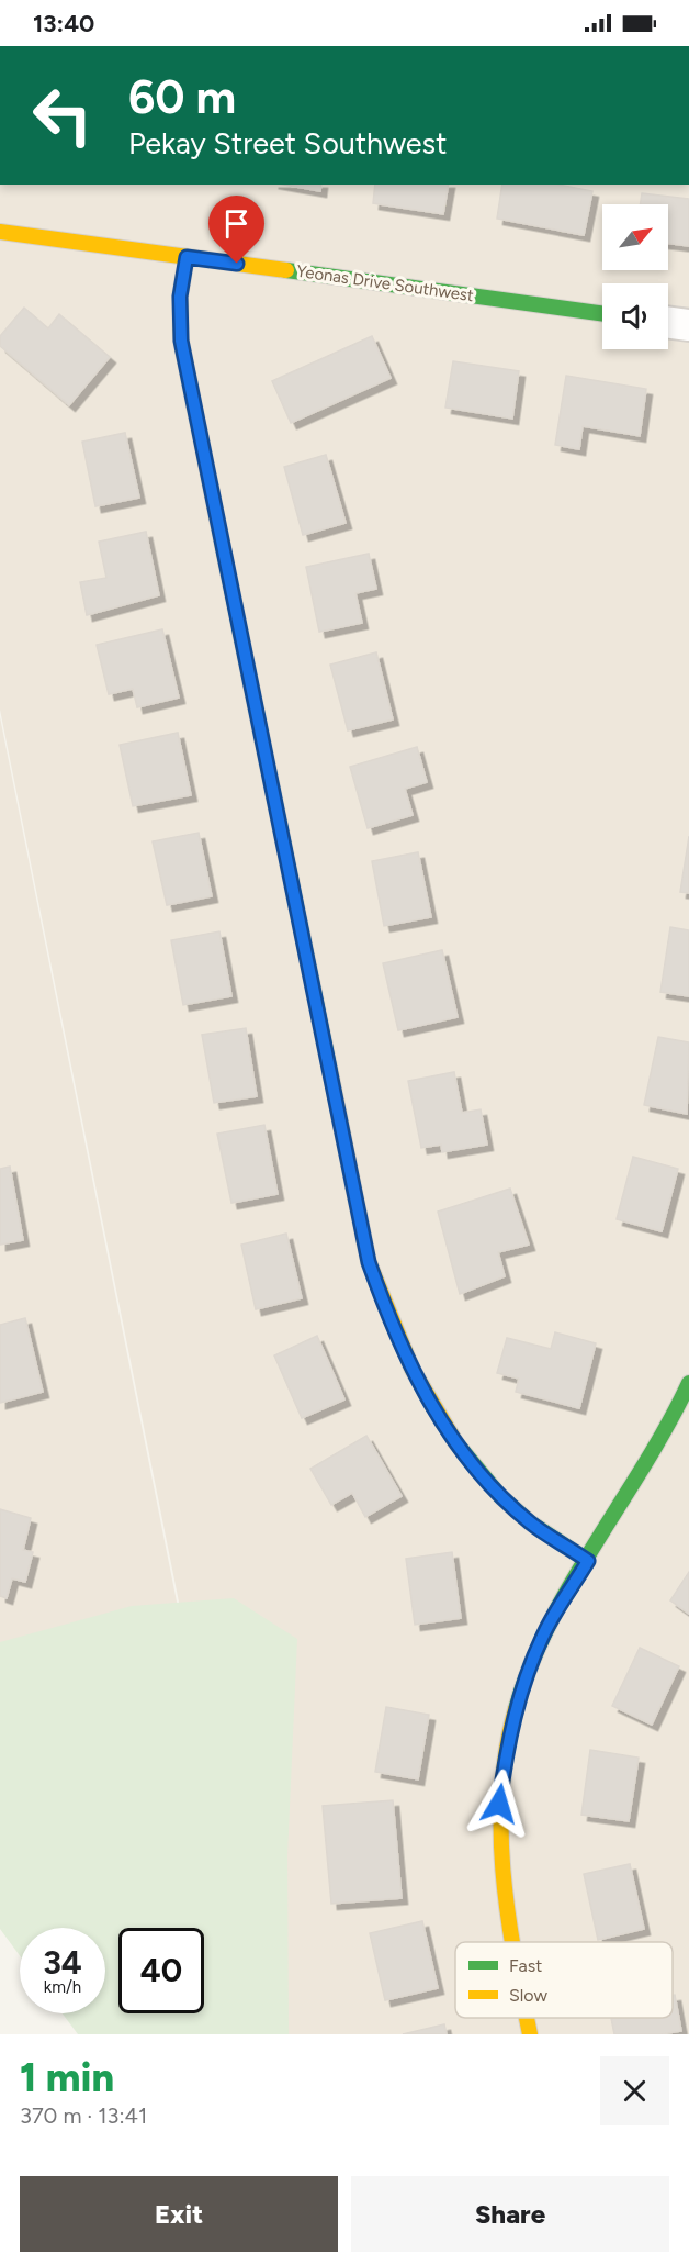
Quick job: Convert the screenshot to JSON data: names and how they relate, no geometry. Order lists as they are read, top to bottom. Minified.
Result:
{"streets":{"street":["Yeonas Drive Southwest"]},"legend":["Fast","Slow"],"north":"top right","page":{"status":"13:40","turn":["60 m","Pekay Street Southwest"],"speed":"34 km/h","limit":"40","heading":["1 min","370 m · 13:41"],"buttons":["Exit","Share"]}}
